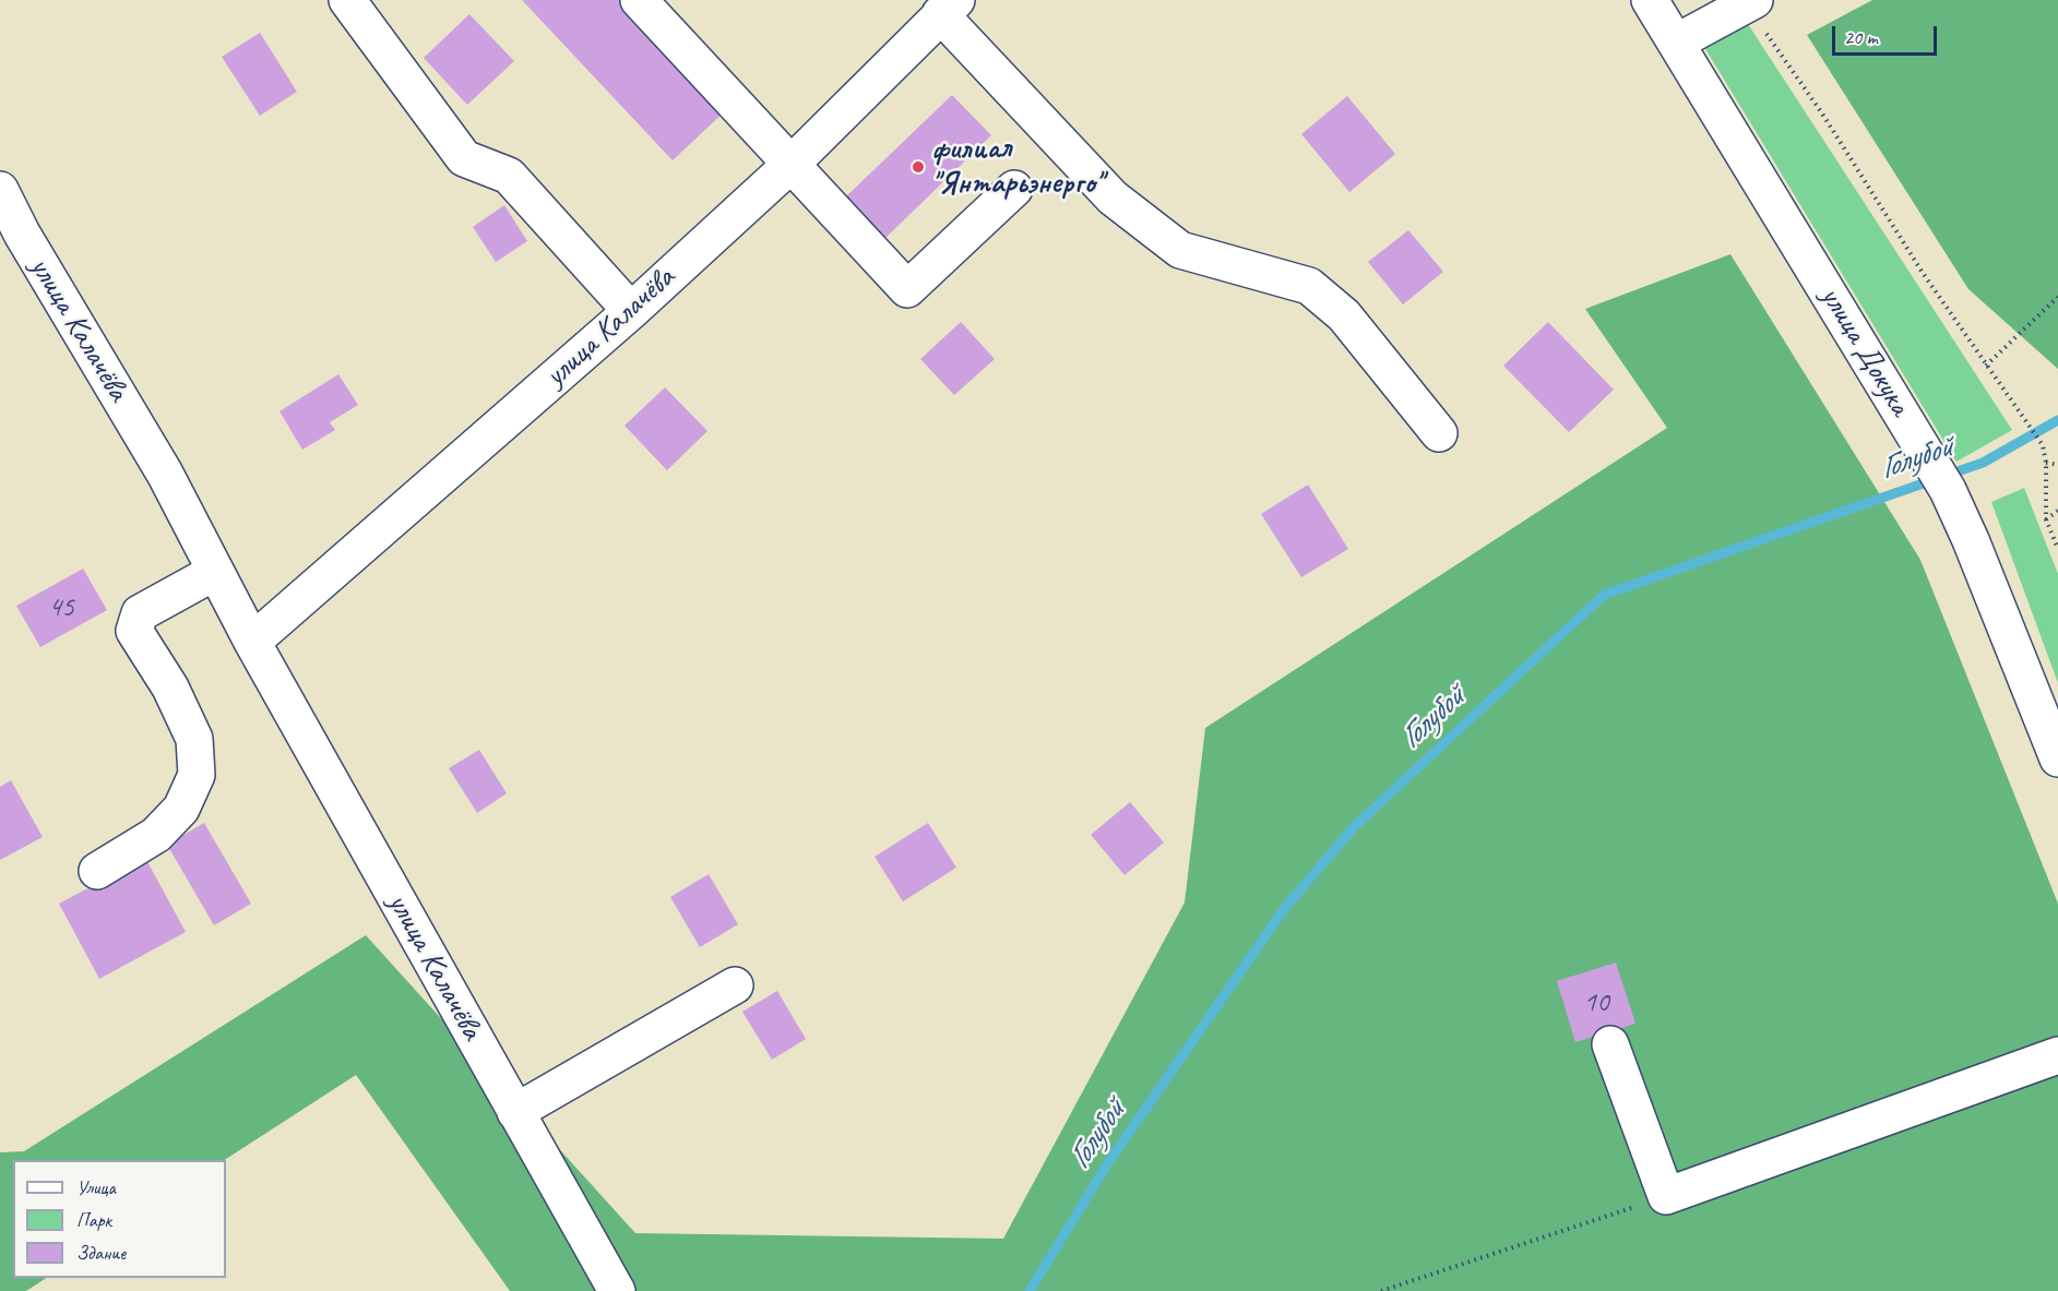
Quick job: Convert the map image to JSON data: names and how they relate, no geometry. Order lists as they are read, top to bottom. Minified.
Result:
{"streets":{"street":["улица Калачёва","улица Докука"]},"water":["Голубой"],"places":["филиал \"Янтарьэнерго\""],"house_numbers":["45","10"],"legend":["Улица","Парк","Здание"],"scale_bar":"20 m"}
